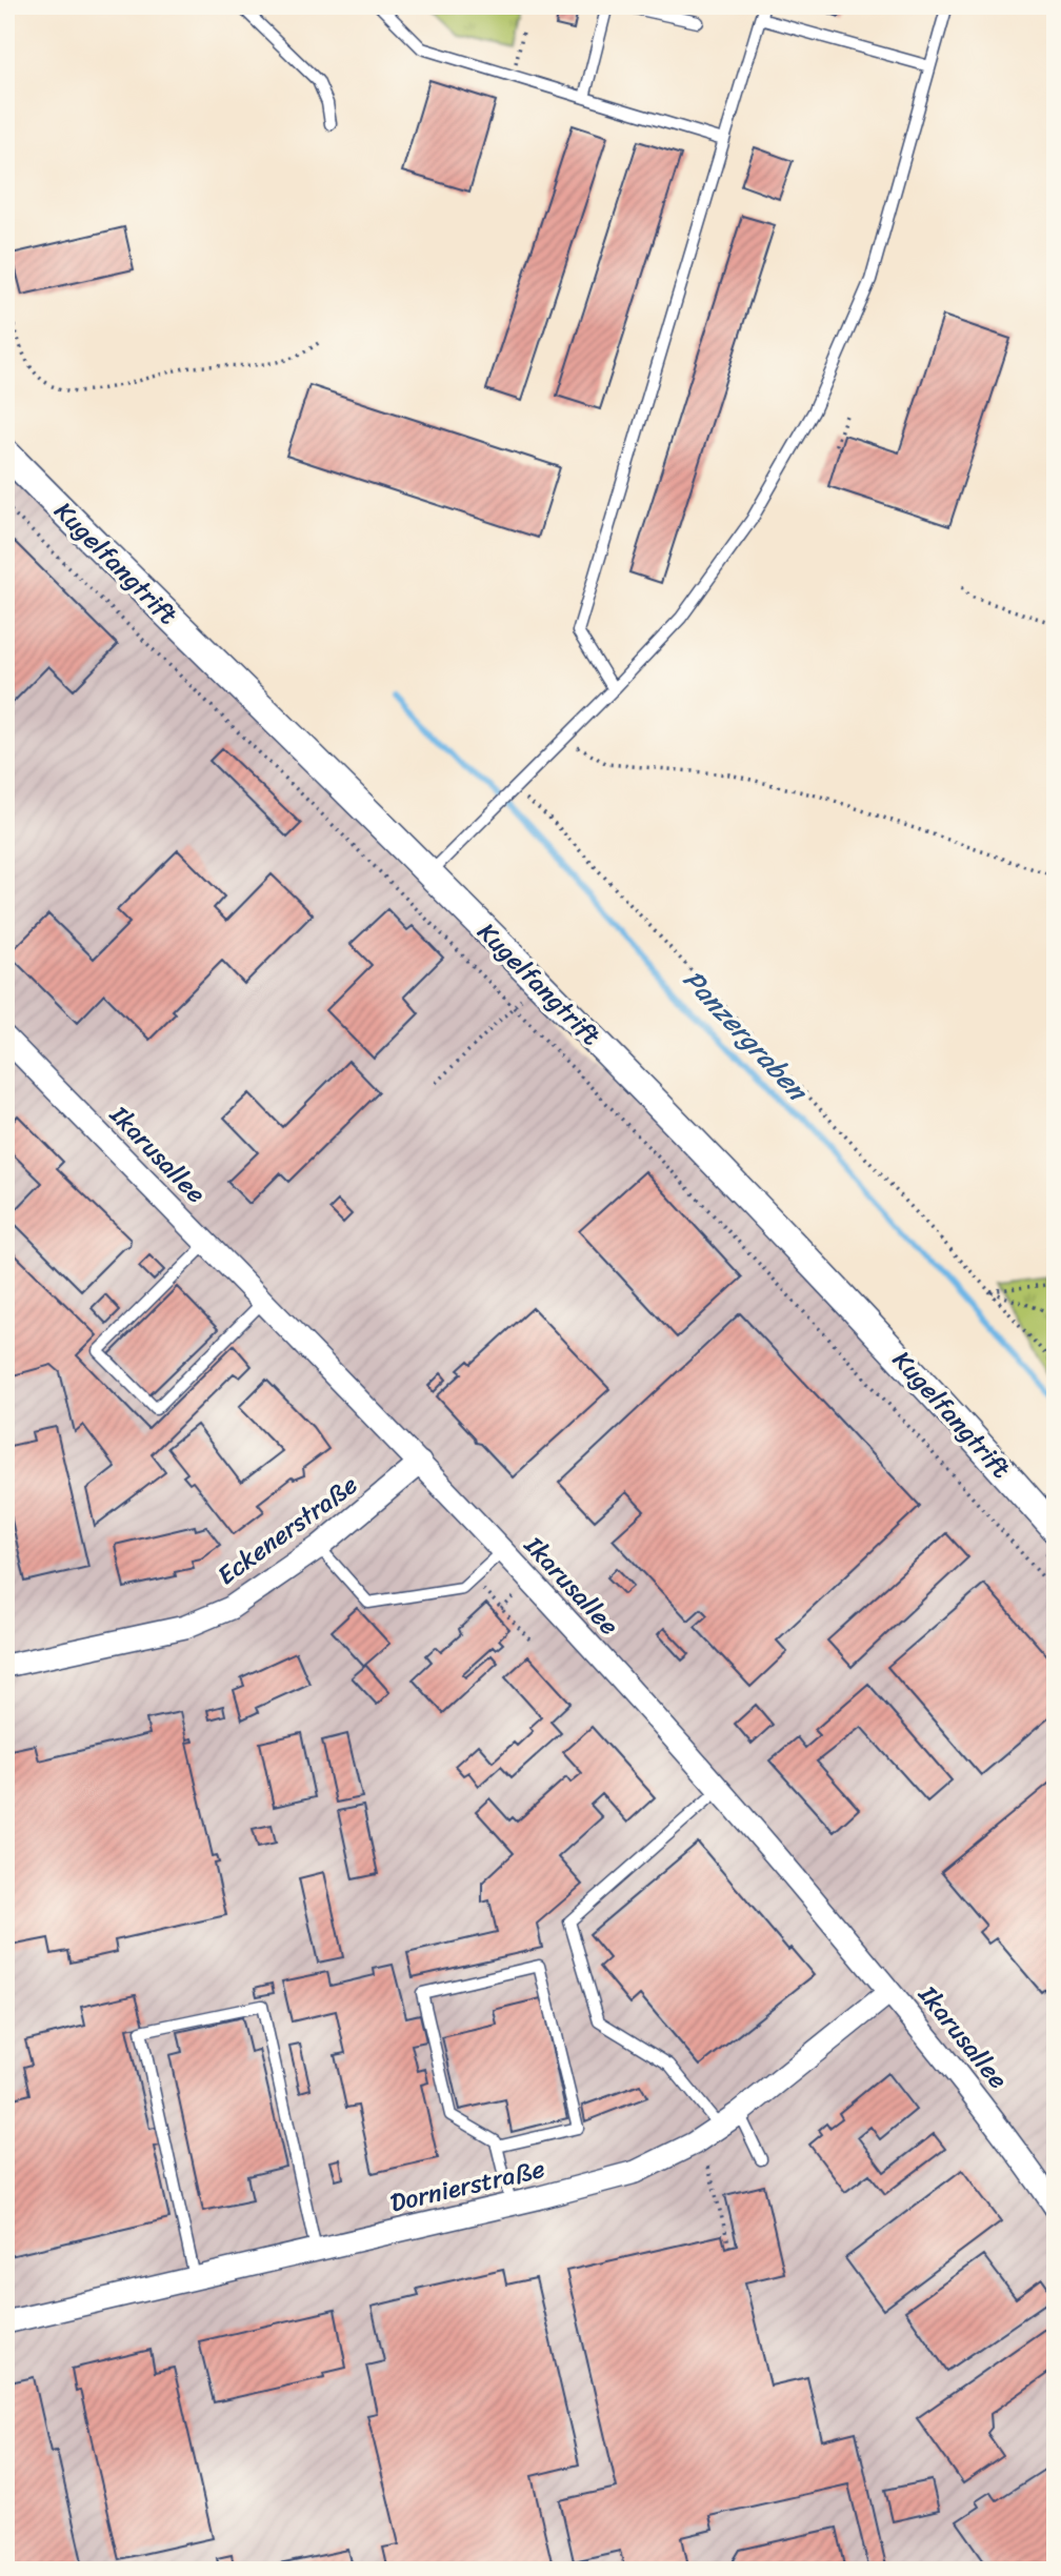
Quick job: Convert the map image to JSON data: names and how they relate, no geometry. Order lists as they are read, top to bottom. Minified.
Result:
{"streets":{"street":["Kugelfangtrift","Ikarusallee","Eckenerstraße","Dornierstraße"]},"crossings":[["Ikarusallee","Eckenerstraße"],["Ikarusallee","Dornierstraße"]],"water":["Panzergraben"]}
